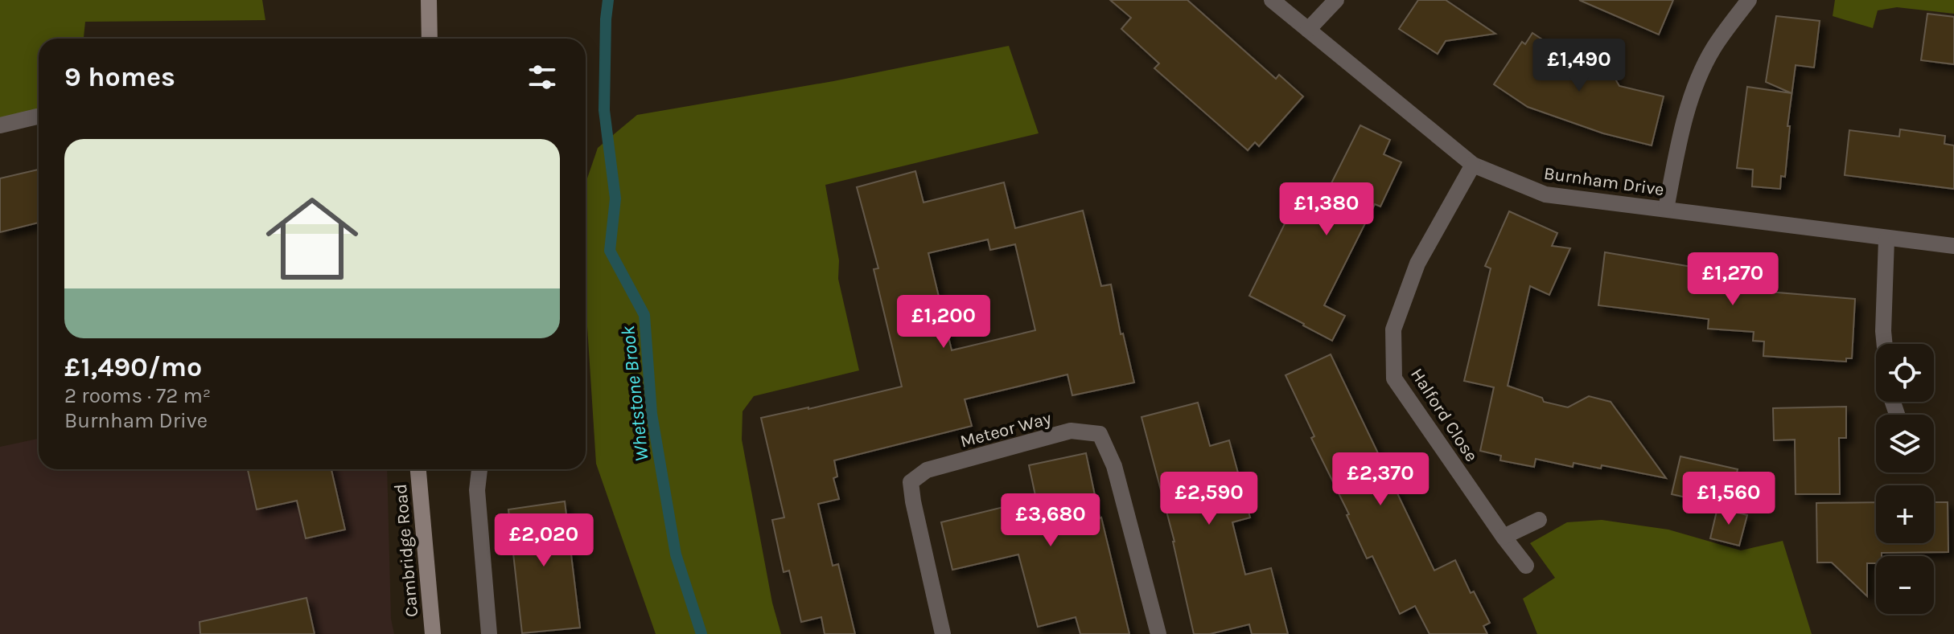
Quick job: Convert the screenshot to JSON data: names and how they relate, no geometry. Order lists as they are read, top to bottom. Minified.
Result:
{"streets":{"street":["Burnham Drive","Halford Close","Meteor Way","Cambridge Road"]},"crossings":[["Burnham Drive","Halford Close"]],"water":["Whetstone Brook"],"page":{"price":["£1,490","£1,380","£1,270","£1,200","£2,370","£2,590","£1,560","£3,680","£2,020"],"heading":"9 homes","list":[{"name":"£1,490/mo","note":"2 rooms · 72 m² · Burnham Drive"}],"map_buttons":["+","−"]}}
